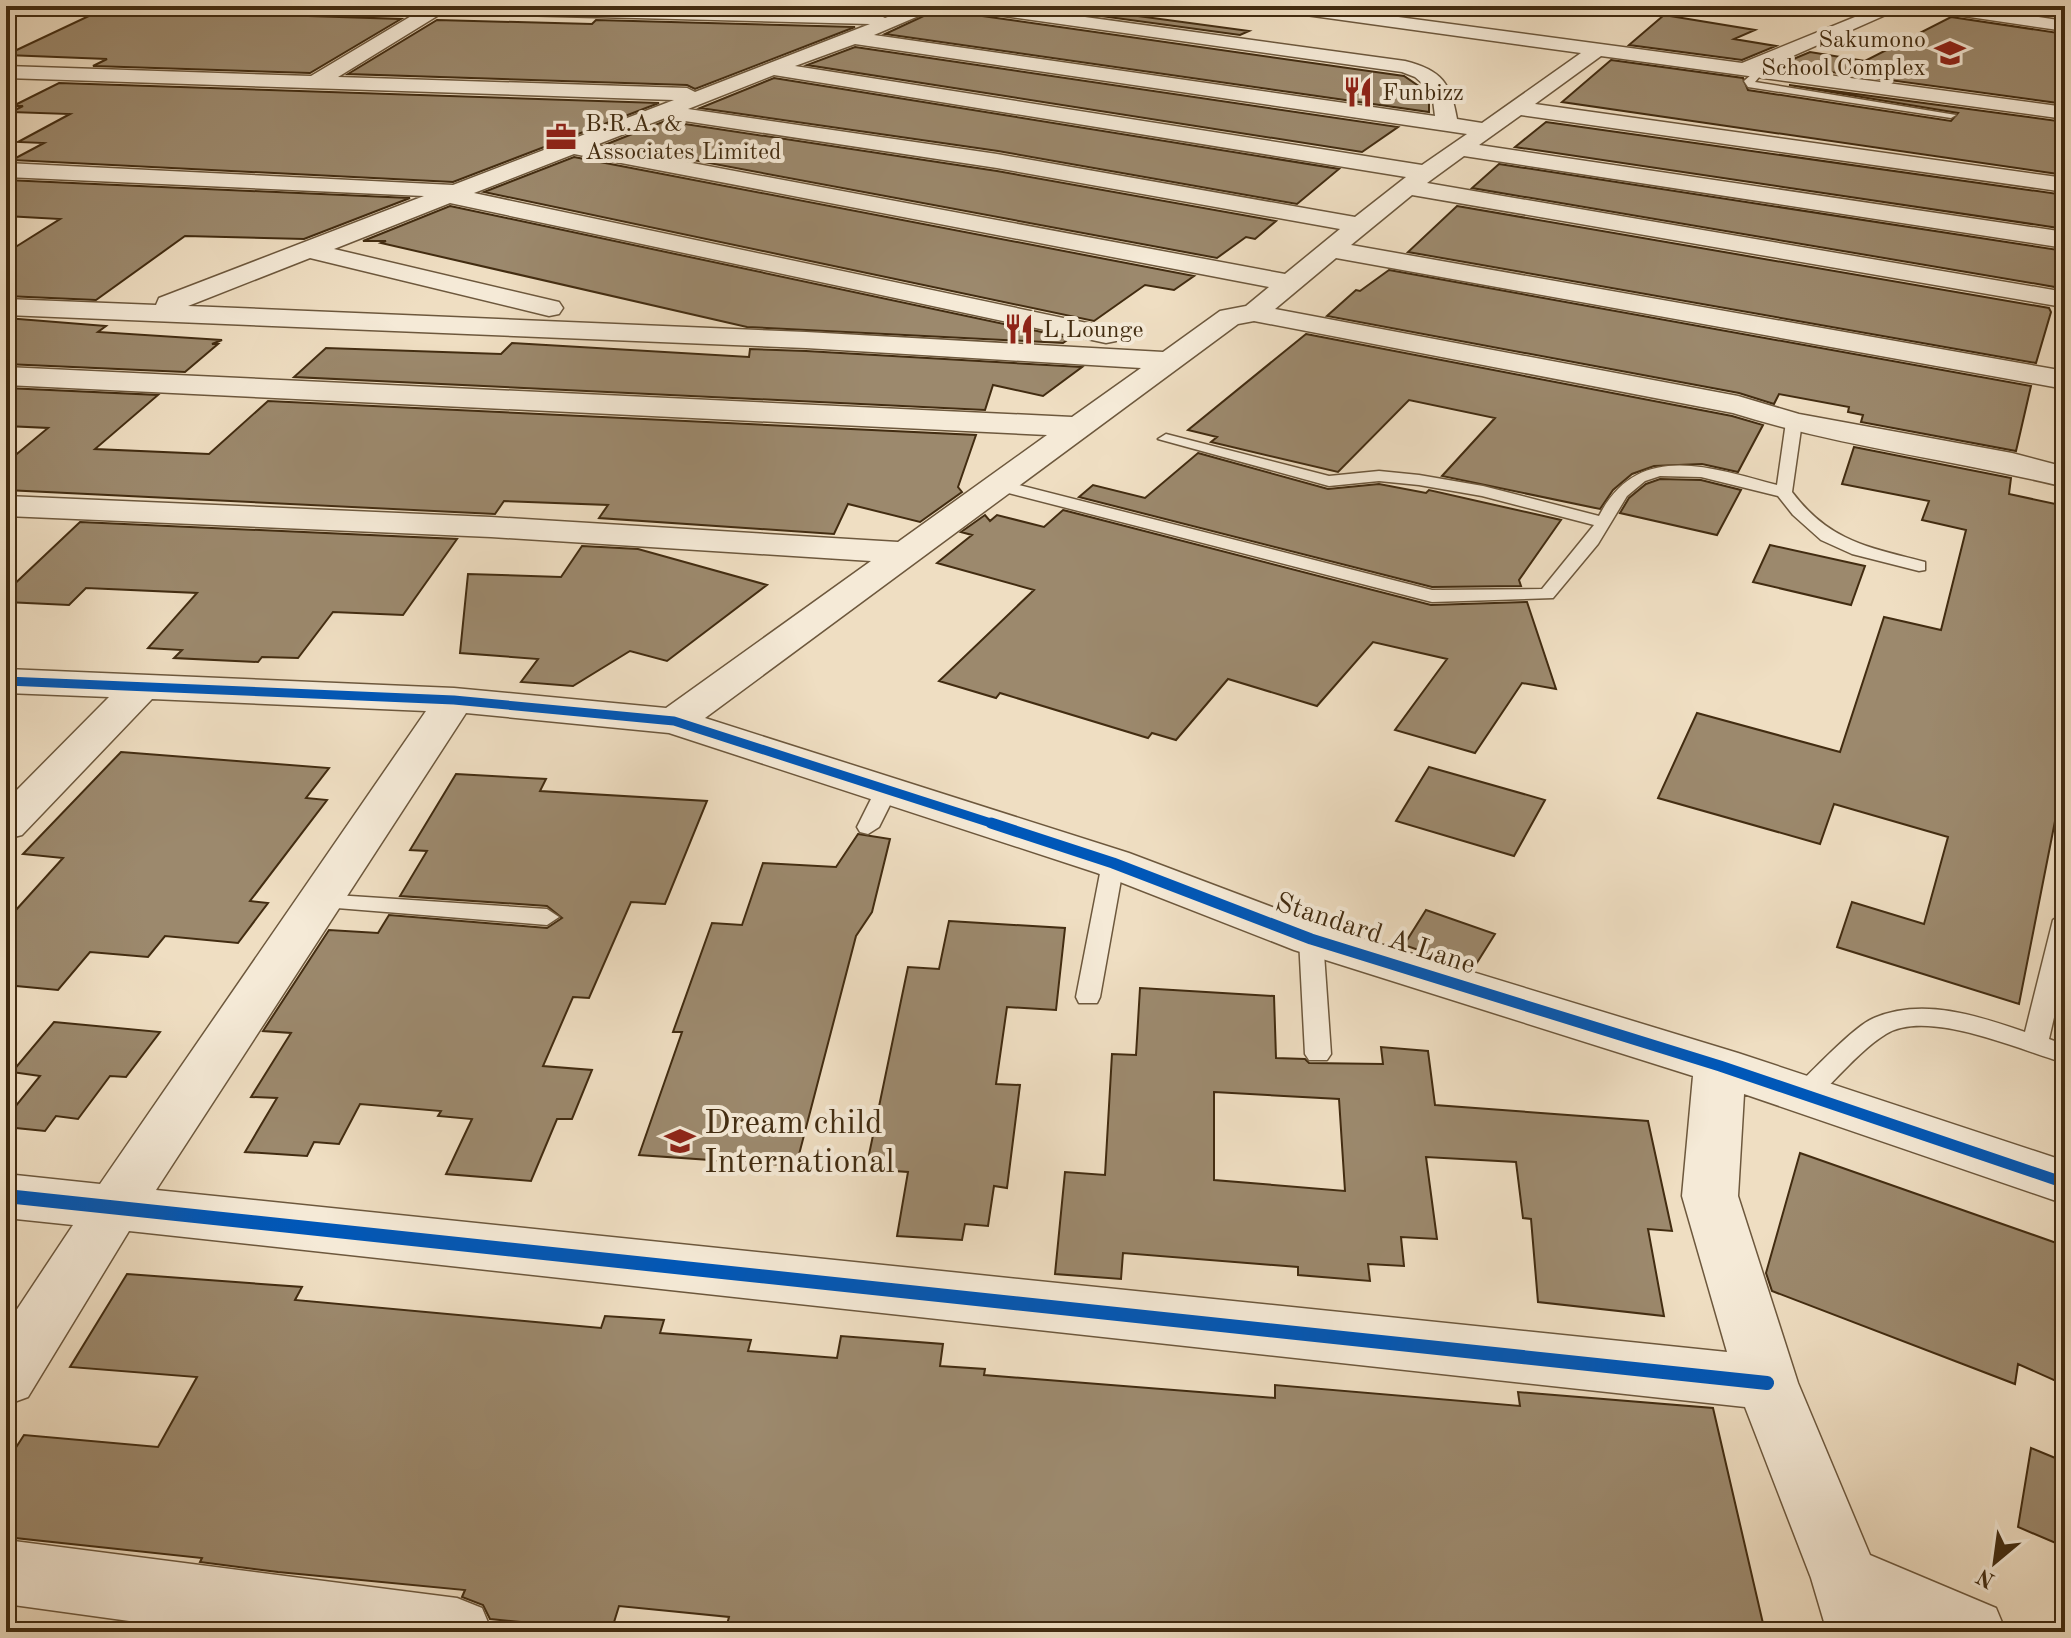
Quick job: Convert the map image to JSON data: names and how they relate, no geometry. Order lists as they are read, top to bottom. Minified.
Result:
{"streets":{"street":["Standard A Lane"]},"places":{"school or university":["Sakumono School Complex","Dream child International"],"restaurant":["Funbizz","L Lounge"],"office":["B.R.A. & Associates Limited"]},"north":"bottom left"}
